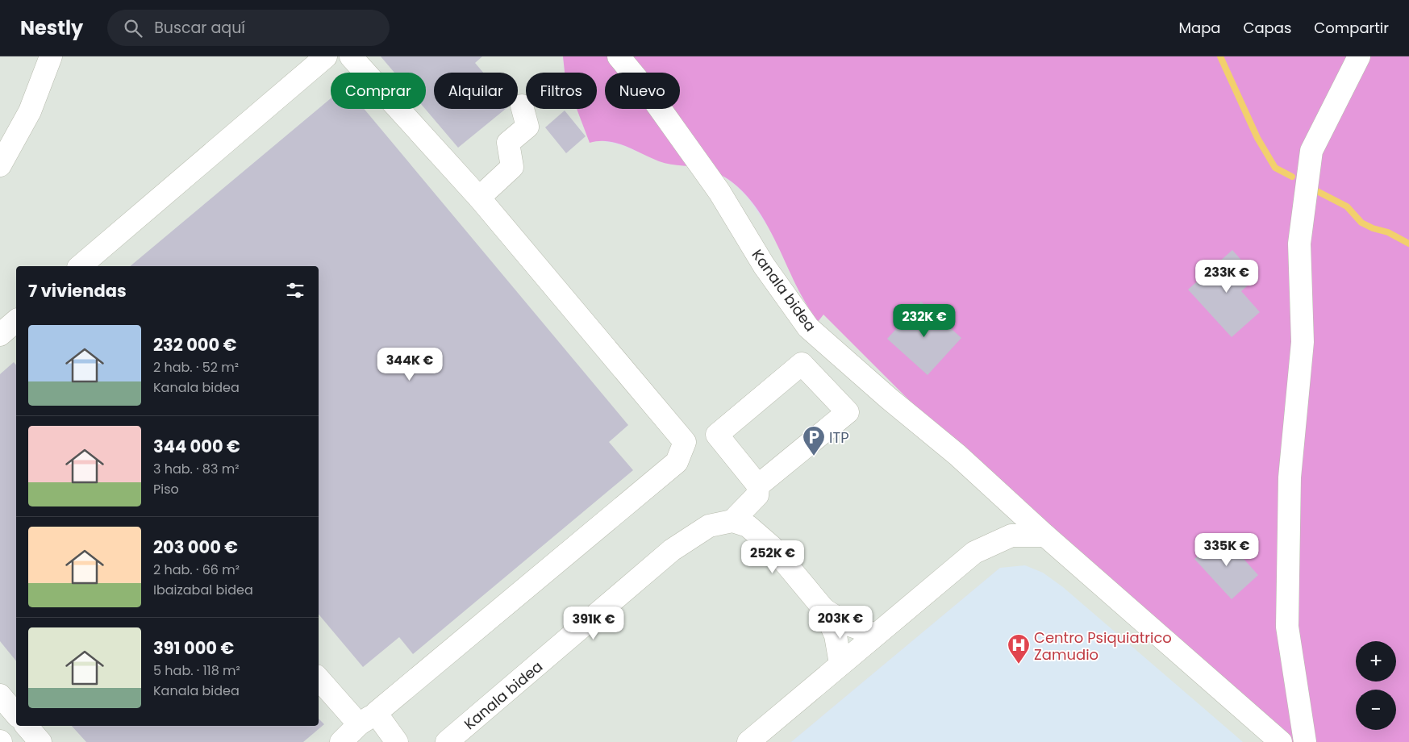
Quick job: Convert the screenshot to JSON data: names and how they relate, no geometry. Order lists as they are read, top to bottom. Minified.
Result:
{"streets":{"street":["Kanala bidea"]},"places":{"parking":["ITP"],"hospital":["Centro Psiquiatrico Zamudio"]},"page":{"header":"Nestly","search":"Buscar aquí","nav":["Mapa","Capas","Compartir"],"chip":["Comprar","Alquilar","Filtros","Nuevo"],"price":["233K €","232K €","344K €","335K €","252K €","203K €","391K €"],"heading":"7 viviendas","list":[{"name":"232 000 €","note":"2 hab. · 52 m² · Kanala bidea"},{"name":"344 000 €","note":"3 hab. · 83 m² · Piso"},{"name":"203 000 €","note":"2 hab. · 66 m² · Ibaizabal bidea"},{"name":"391 000 €","note":"5 hab. · 118 m² · Kanala bidea"}],"map_buttons":["+","−"]}}
